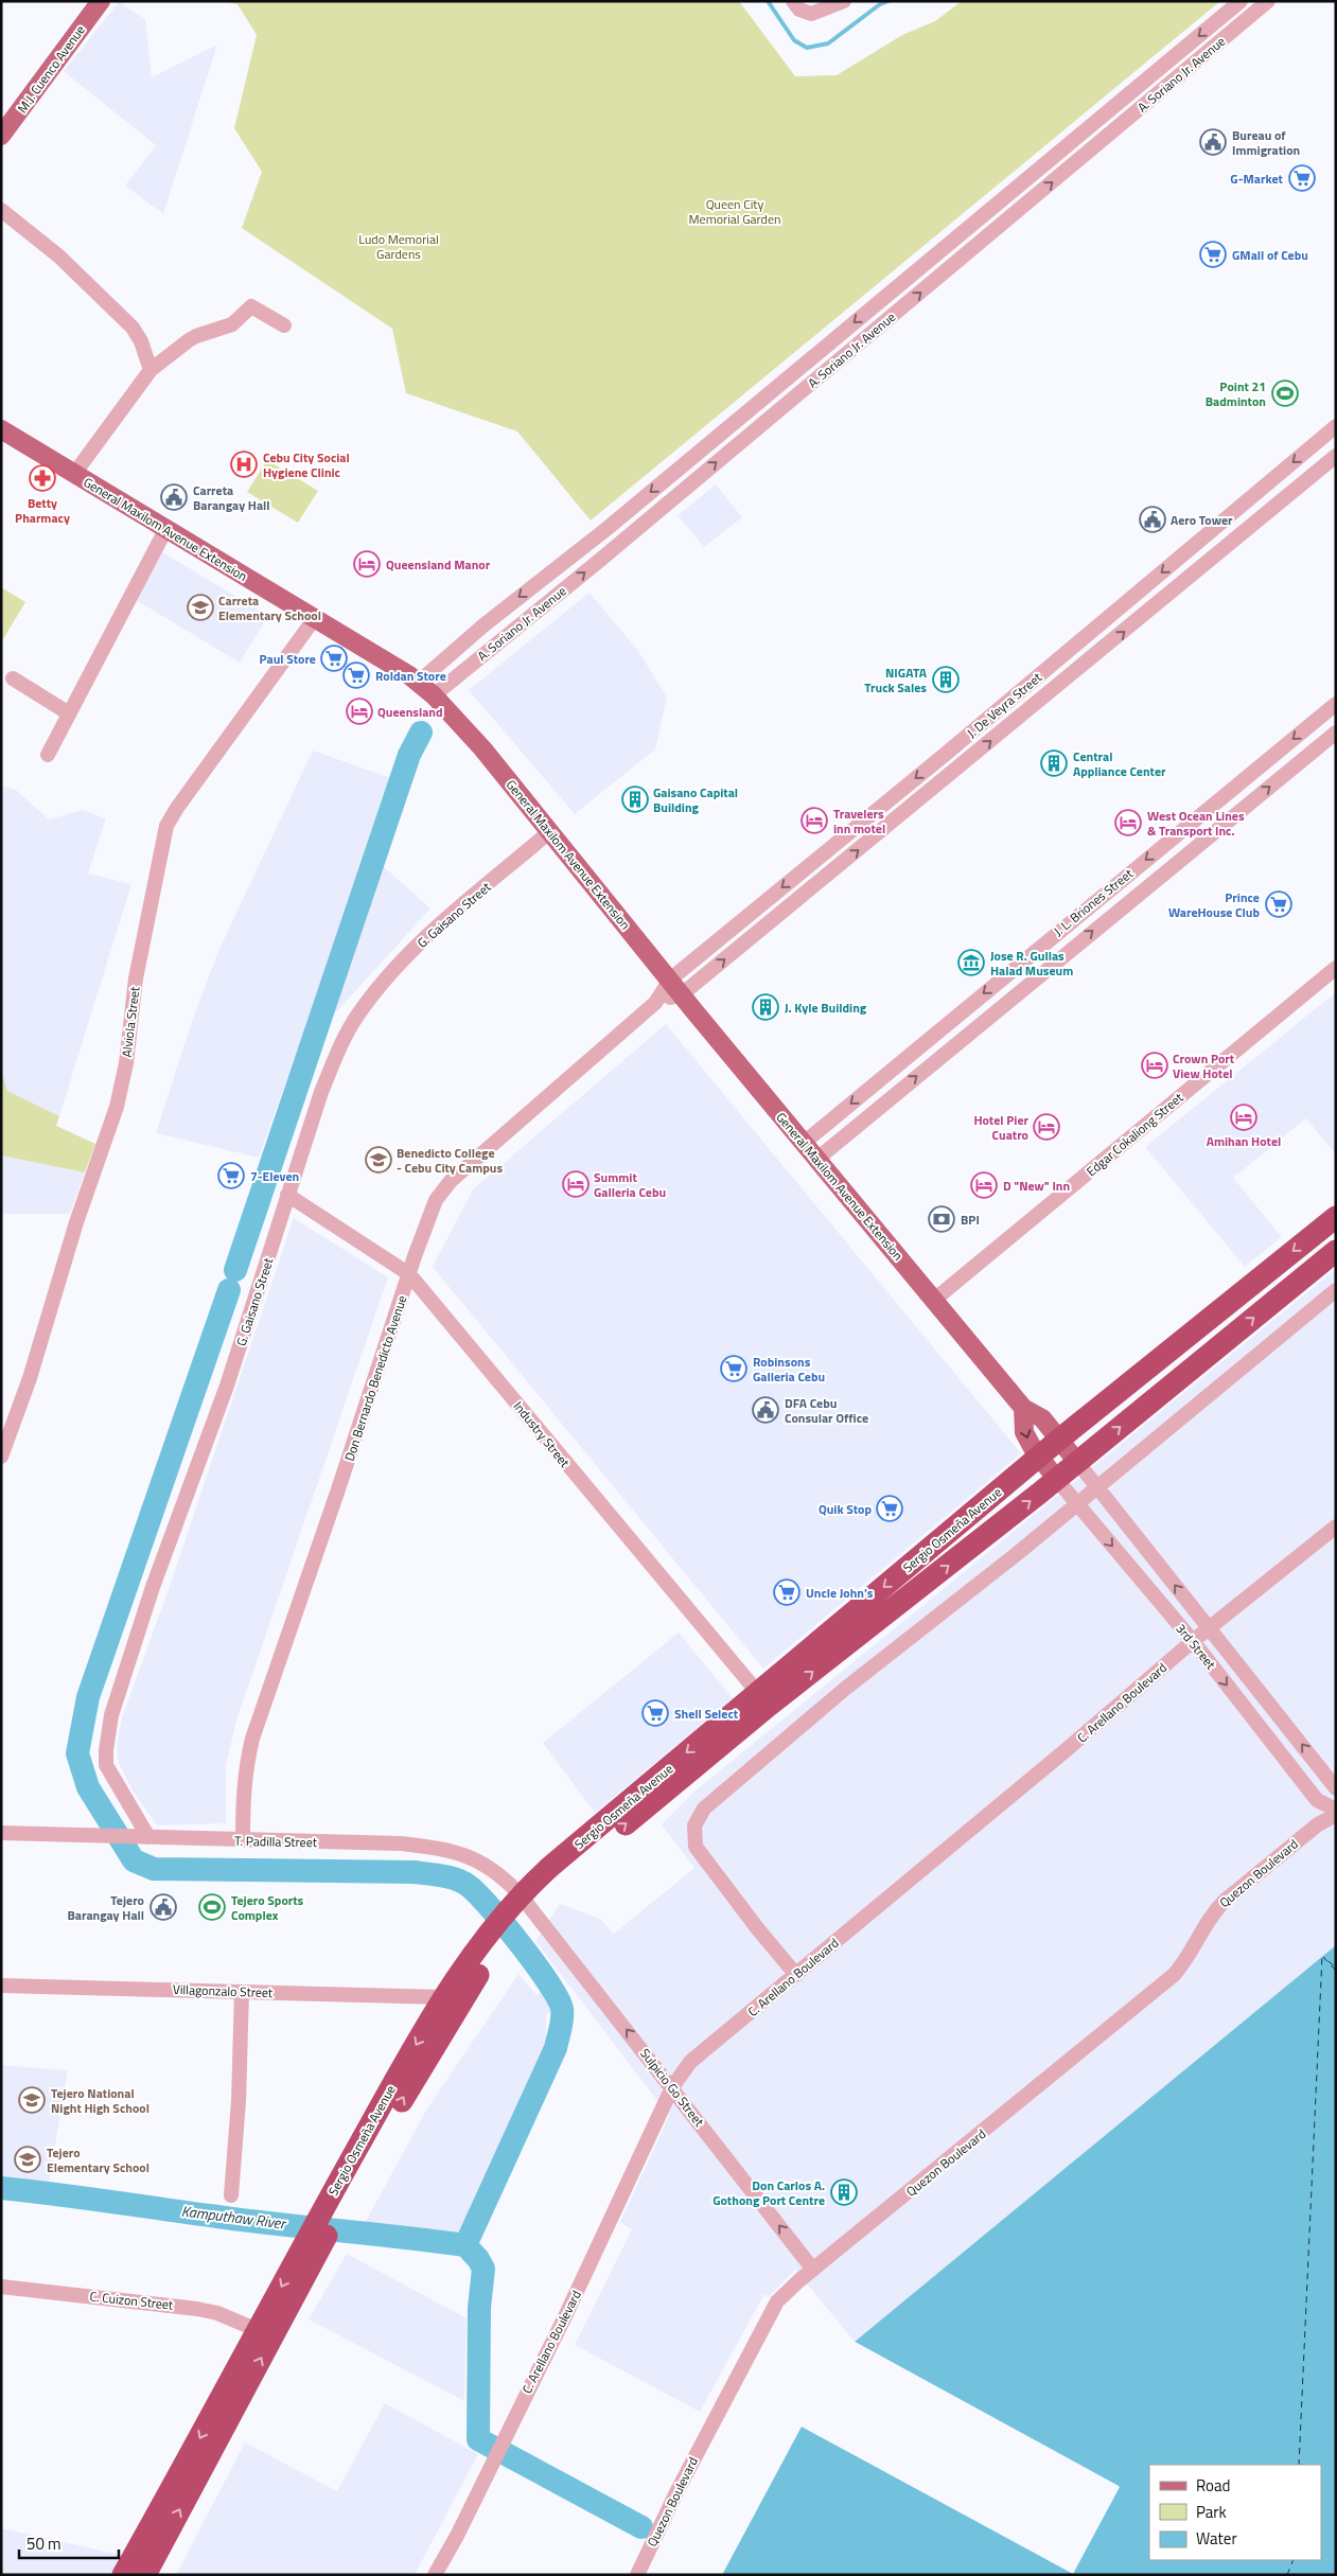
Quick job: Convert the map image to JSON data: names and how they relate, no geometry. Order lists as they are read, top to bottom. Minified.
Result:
{"streets":{"highway":["Sergio Osmeña Avenue"],"main road":["M.J. Cuenco Avenue","General Maxilom Avenue Extension"],"street":["A. Soriano Jr. Avenue","J. De Veyra Street","J. L. Briones Street","G. Gaisano Street","Alviola Street","Edgar Cokaliong Street","Don Bernardo Benedicto Avenue","Industry Street","3rd Street","C. Arellano Boulevard","T. Padilla Street","Quezon Boulevard","Villagonzalo Street","Sulpicio Go Street","C. Cuizon Street"]},"crossings":[["A. Soriano Jr. Avenue","General Maxilom Avenue Extension"],["General Maxilom Avenue Extension","J. De Veyra Street"],["General Maxilom Avenue Extension","J. L. Briones Street"],["General Maxilom Avenue Extension","G. Gaisano Street"],["General Maxilom Avenue Extension","Alviola Street"],["General Maxilom Avenue Extension","Edgar Cokaliong Street"],["General Maxilom Avenue Extension","Don Bernardo Benedicto Avenue"],["General Maxilom Avenue Extension","Sergio Osmeña Avenue"],["General Maxilom Avenue Extension","3rd Street"],["J. De Veyra Street","Don Bernardo Benedicto Avenue"],["G. Gaisano Street","Industry Street"],["G. Gaisano Street","T. Padilla Street"],["Don Bernardo Benedicto Avenue","Industry Street"],["Don Bernardo Benedicto Avenue","T. Padilla Street"],["Industry Street","Sergio Osmeña Avenue"],["Sergio Osmeña Avenue","3rd Street"],["Sergio Osmeña Avenue","T. Padilla Street"],["Sergio Osmeña Avenue","Villagonzalo Street"],["Sergio Osmeña Avenue","Sulpicio Go Street"],["Sergio Osmeña Avenue","C. Cuizon Street"],["3rd Street","C. Arellano Boulevard"],["C. Arellano Boulevard","Sulpicio Go Street"],["T. Padilla Street","Sulpicio Go Street"],["Quezon Boulevard","Sulpicio Go Street"]],"one_way":["Sulpicio Go Street"],"water":["Kamputhaw River"],"parks":["Queen City Memorial Garden","Ludo Memorial Gardens"],"places":{"public building":["Bureau of Immigration","Carreta Barangay Hall","Aero Tower","DFA Cebu Consular Office","Tejero Barangay Hall"],"supermarket":["G-Market","GMall of Cebu","Paul Store","Roldan Store","Prince WareHouse Club","7-Eleven","Robinsons Galleria Cebu","Quik Stop","Uncle John's","Shell Select"],"sports":["Point 21 Badminton","Tejero Sports Complex"],"hospital":["Cebu City Social Hygiene Clinic"],"pharmacy":["Betty Pharmacy"],"hotel":["Queensland Manor","Queensland","Travelers inn motel","West Ocean Lines & Transport Inc.","Crown Port View Hotel","Amihan Hotel","Hotel Pier Cuatro","Summit Galleria Cebu","D \"New\" Inn"],"school or university":["Carreta Elementary School","Benedicto College - Cebu City Campus","Tejero National Night High School","Tejero Elementary School"],"building":["NIGATA Truck Sales","Central Appliance Center","Gaisano Capital Building","J. Kyle Building","Don Carlos A. Gothong Port Centre"],"museum":["Jose R. Gullas Halad Museum"],"bank":["BPI"]},"legend":["Road","Park","Water"],"scale_bar":"50 m"}
